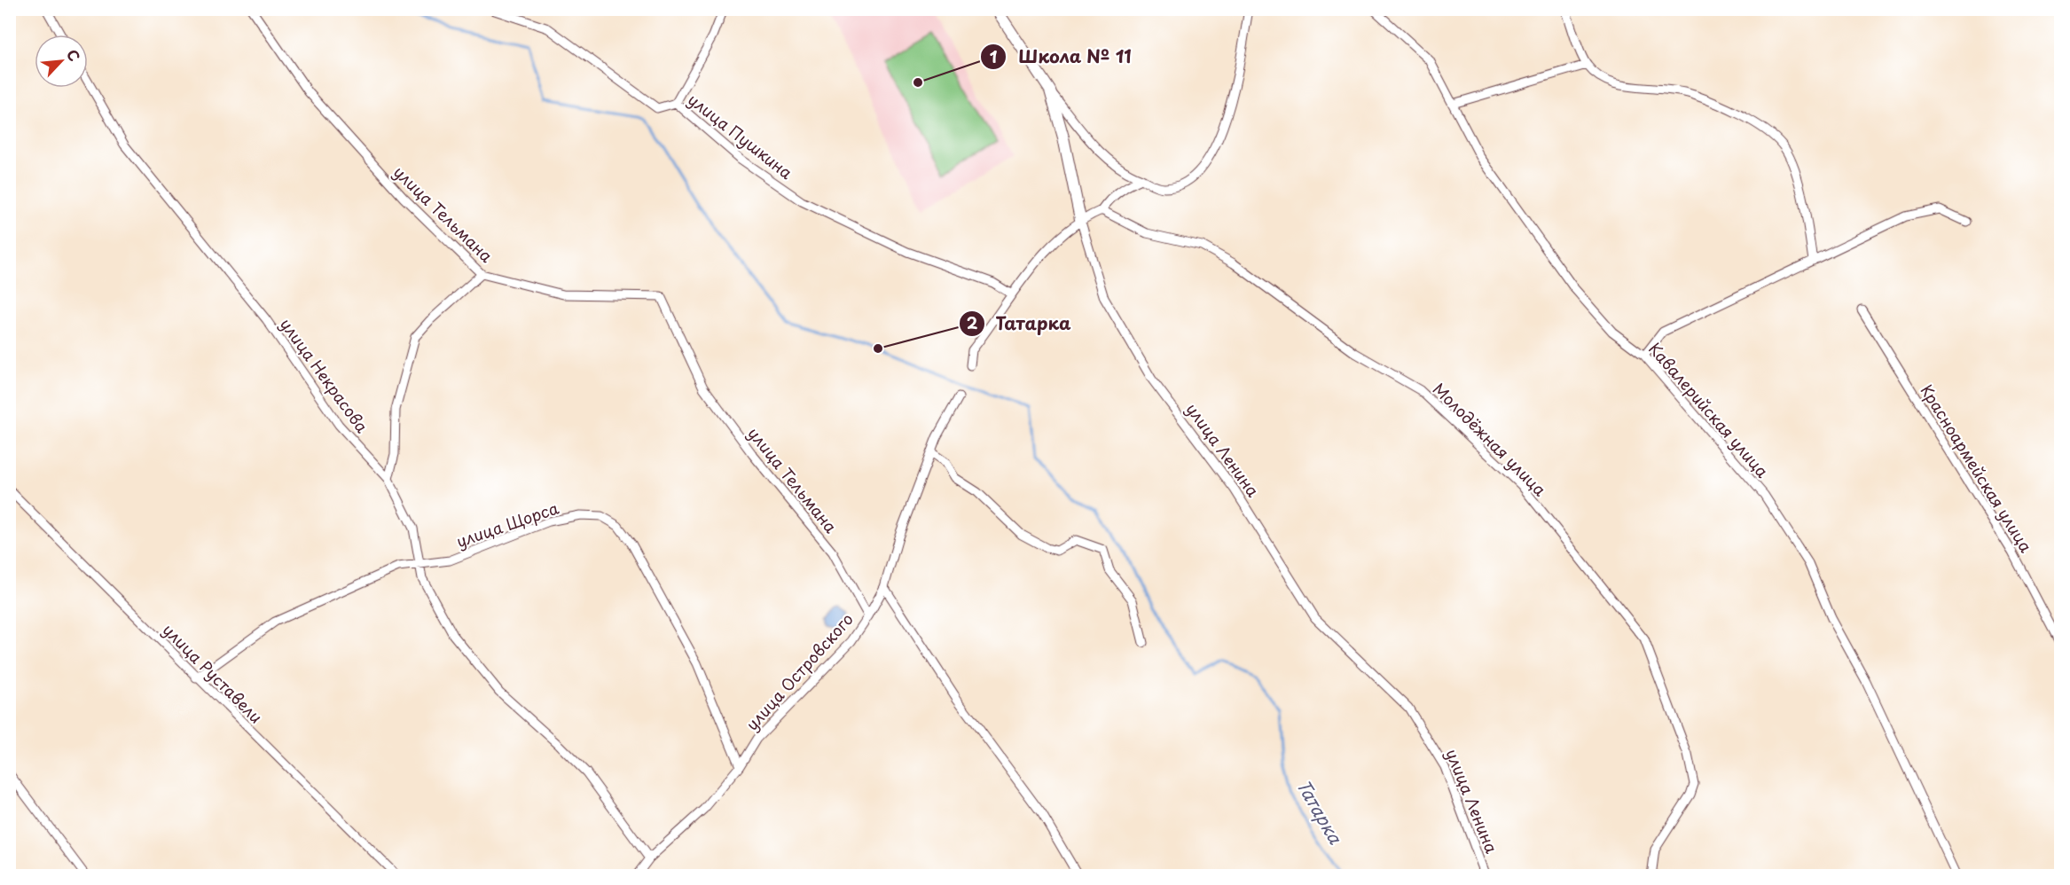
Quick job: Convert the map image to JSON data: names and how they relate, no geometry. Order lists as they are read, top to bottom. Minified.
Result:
{"streets":{"street":["улица Пушкина","улица Тельмана","улица Некрасова","Кавалерийская улица","Молодёжная улица","улица Ленина","Красноармейская улица","улица Щорса","улица Островского","улица Руставели"]},"crossings":[["улица Тельмана","улица Островского"],["улица Некрасова","улица Щорса"],["улица Некрасова","улица Островского"],["улица Щорса","улица Островского"],["улица Щорса","улица Руставели"]],"water":["Татарка"],"places":["Школа № 11","Татарка"],"north":"top right"}
